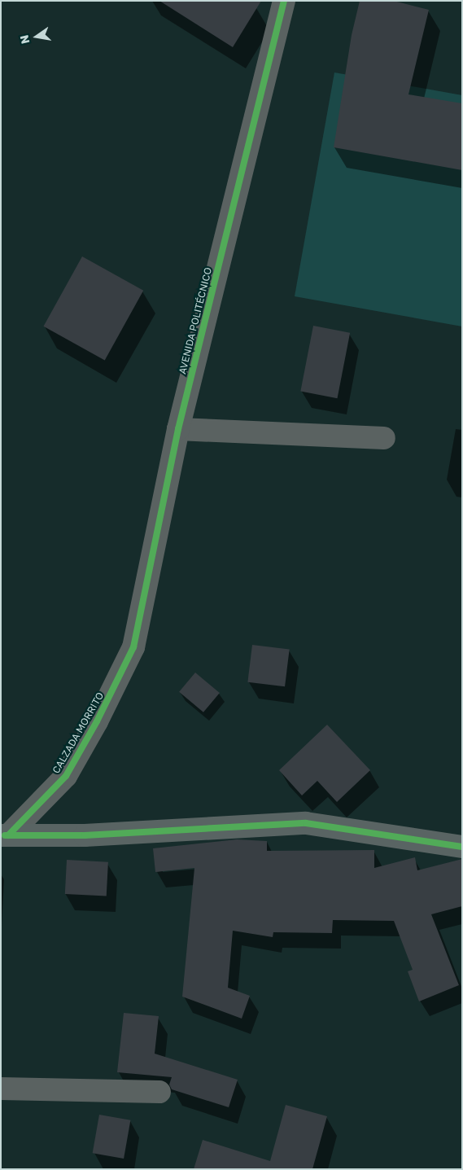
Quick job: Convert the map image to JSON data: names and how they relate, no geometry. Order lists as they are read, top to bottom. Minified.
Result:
{"streets":{"street":["AVENIDA POLITÉCNICO","CALZADA MORRITO"]},"crossings":[["AVENIDA POLITÉCNICO","CALZADA MORRITO"]],"north":"left"}
